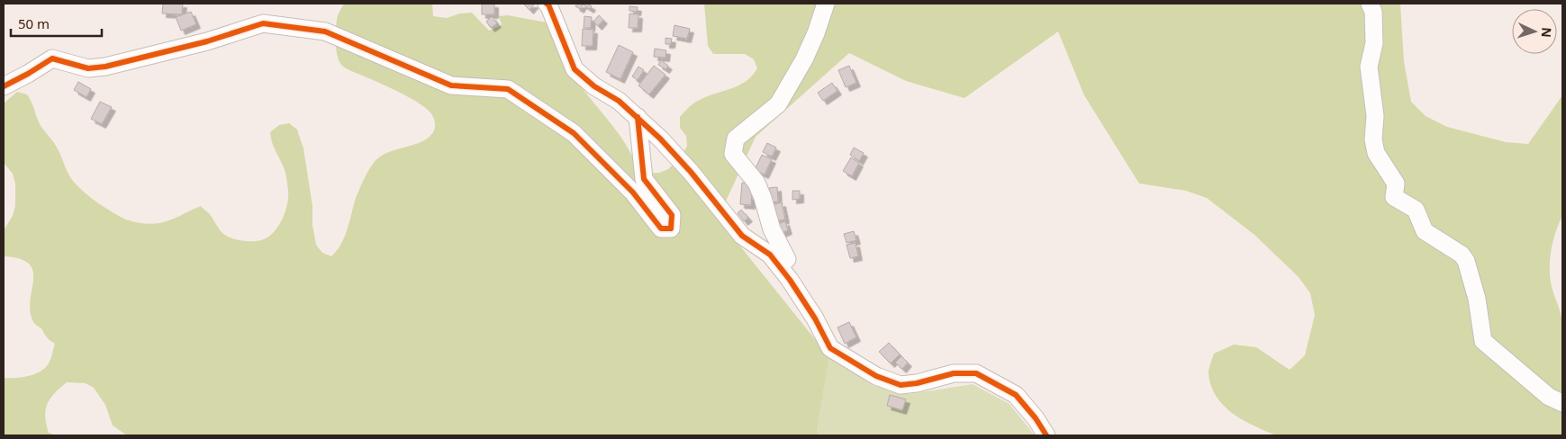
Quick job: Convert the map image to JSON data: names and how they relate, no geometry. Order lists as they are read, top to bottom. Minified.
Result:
{"scale_bar":"50 m","north":"right"}
